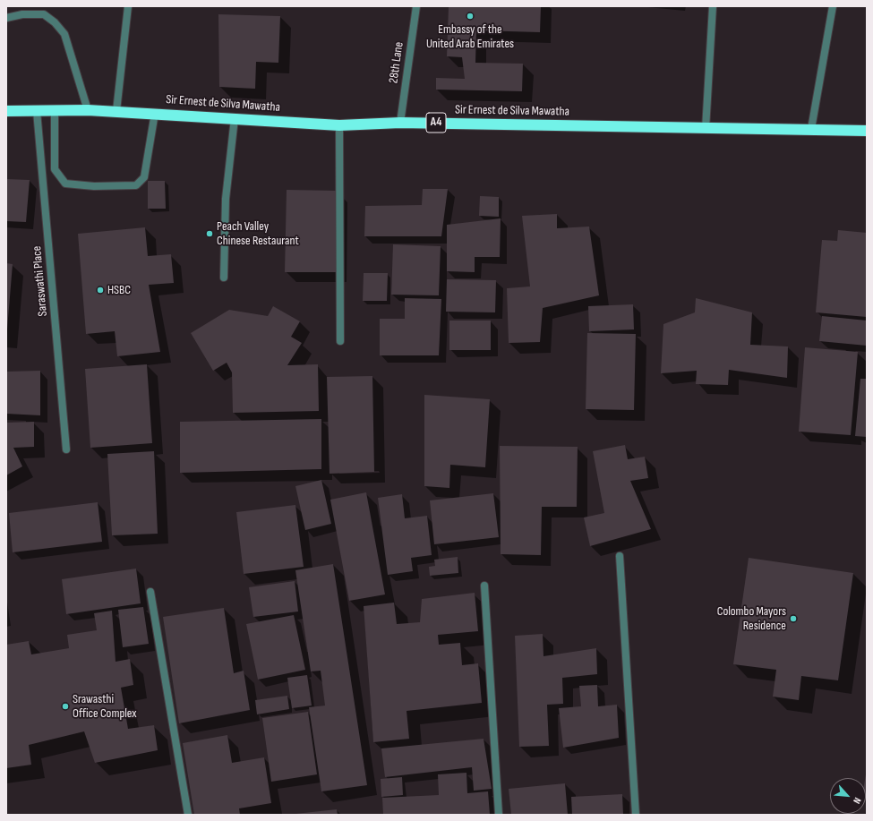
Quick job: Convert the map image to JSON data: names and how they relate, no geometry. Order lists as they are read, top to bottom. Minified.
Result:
{"streets":{"highway":["Sir Ernest de Silva Mawatha","A4"],"street":["28th Lane","Saraswathi Place"]},"crossings":[["28th Lane","Sir Ernest de Silva Mawatha"],["Sir Ernest de Silva Mawatha","Saraswathi Place"]],"places":["Embassy of the United Arab Emirates","Peach Valley Chinese Restaurant","HSBC","Colombo Mayors Residence","Srawasthi Office Complex"],"north":"bottom right"}
